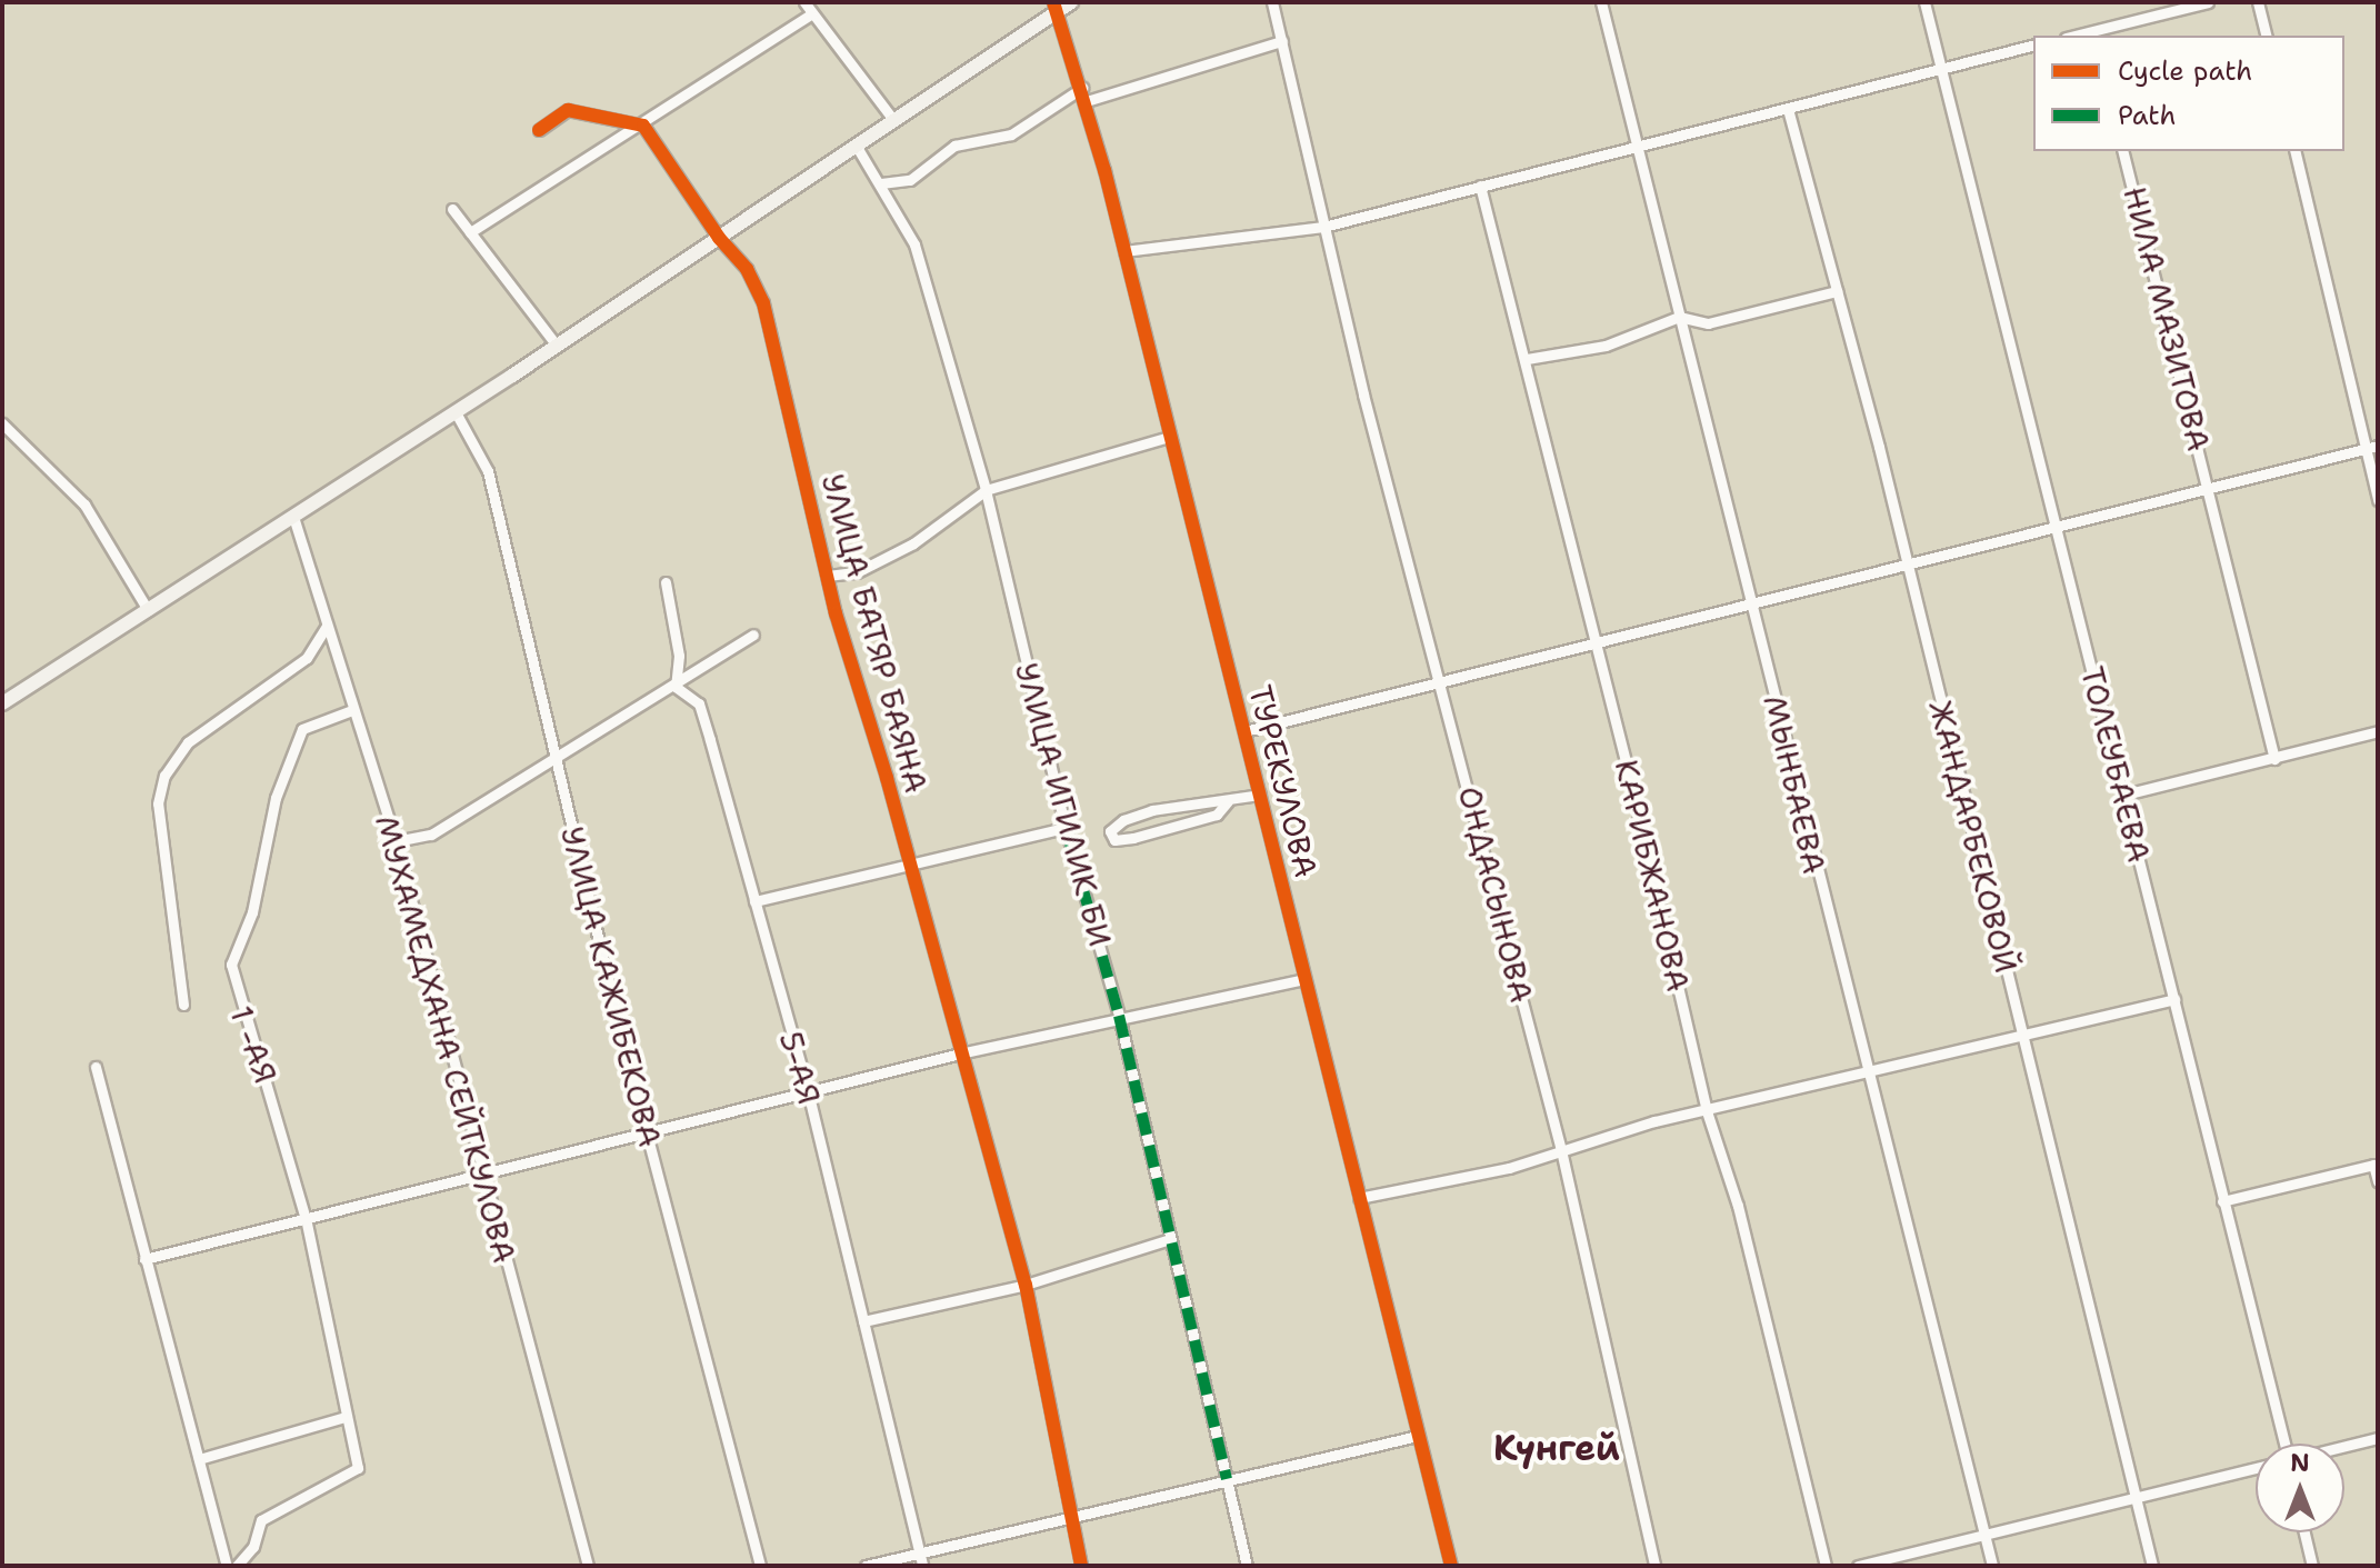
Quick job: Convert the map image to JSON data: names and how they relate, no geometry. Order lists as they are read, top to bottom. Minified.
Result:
{"streets":{"street":["НИЛА МАЗИТОВА","УЛИЦА БАТЯР БАЯНА","ТОЛЕУБАЕВА","ТУРЕКУЛОВА","МЫНБАЕВА","УЛИЦА ИГИЛИК БИ","ЖАНДАРБЕКОВОЙ","КАРИБЖАНОВА","ОНДАСЫНОВА","УЛИЦА КАЖИБЕКОВА","МУХАМЕДХАНА СЕЙТКУЛОВА","1 -АЯ","5-АЯ"]},"crossings":[["МУХАМЕДХАНА СЕЙТКУЛОВА","1 -АЯ"]],"districts":["Күнгей"],"legend":["Cycle path","Path"],"north":"top"}
